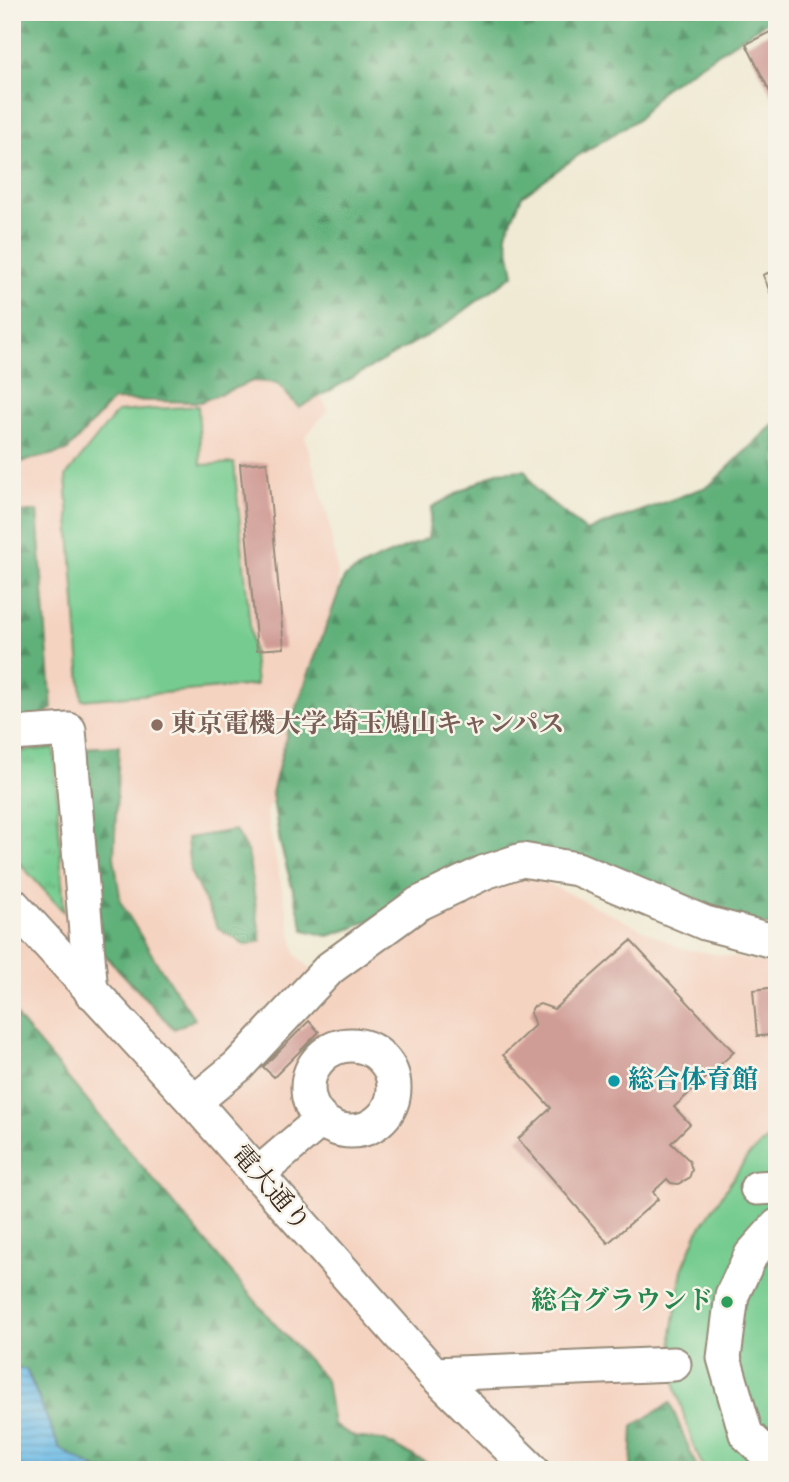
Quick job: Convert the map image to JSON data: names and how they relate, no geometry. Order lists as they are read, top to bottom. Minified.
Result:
{"streets":{"street":["電大通り"]},"places":["東京電機大学 埼玉鳩山キャンパス","総合体育館","総合グラウンド"]}
